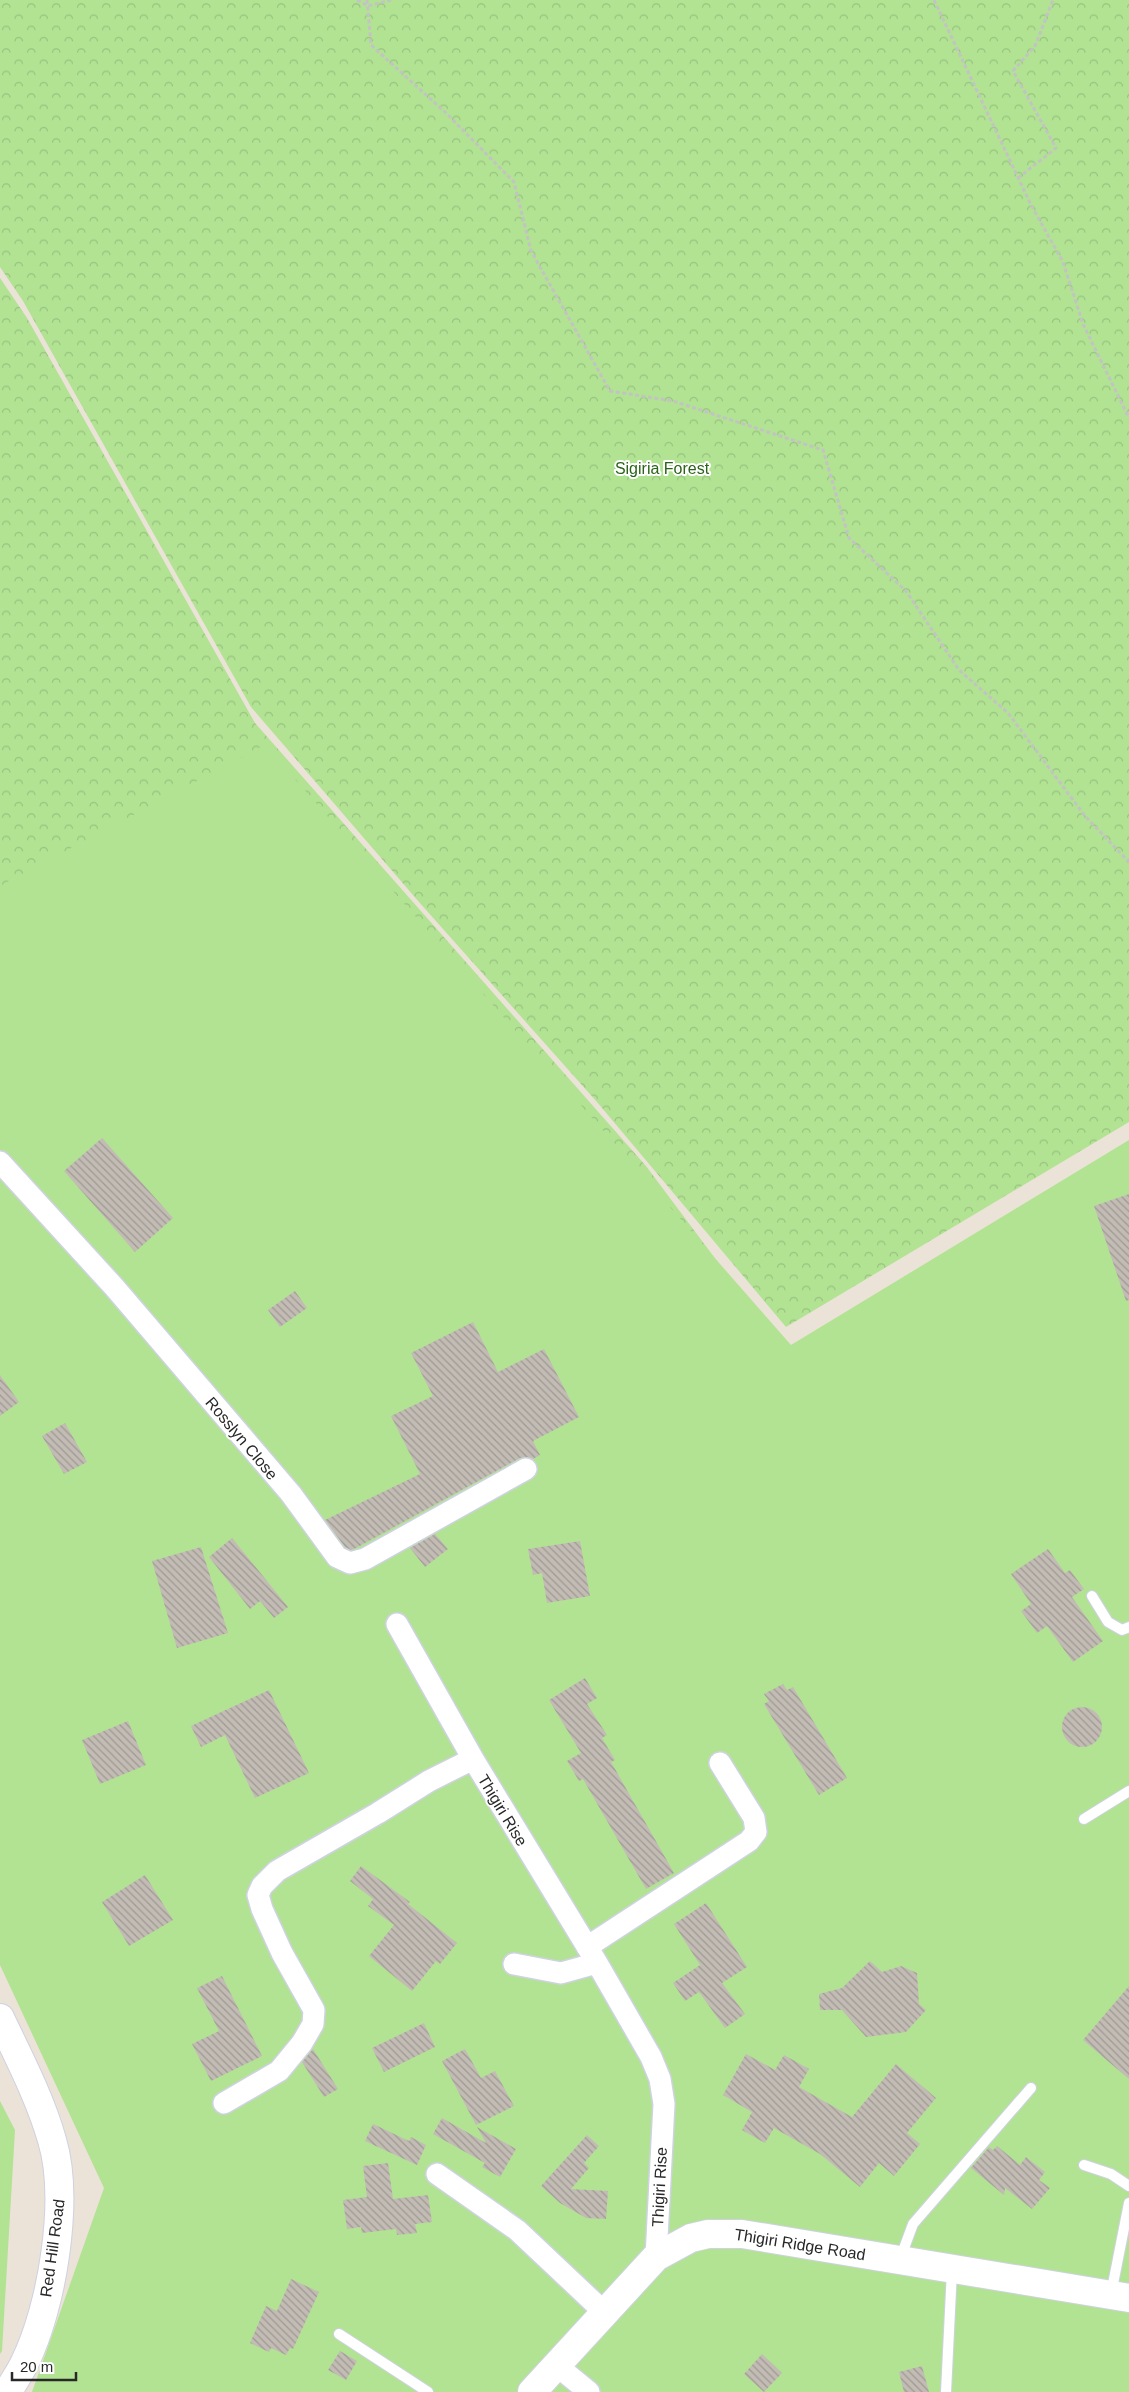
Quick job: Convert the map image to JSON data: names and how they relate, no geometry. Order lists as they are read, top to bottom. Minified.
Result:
{"streets":{"street":["Rosslyn Close","Thigiri Rise","Thigiri Ridge Road","Red Hill Road"]},"crossings":[["Thigiri Rise","Thigiri Ridge Road"]],"parks":["Sigiria Forest"],"scale_bar":"20 m"}
